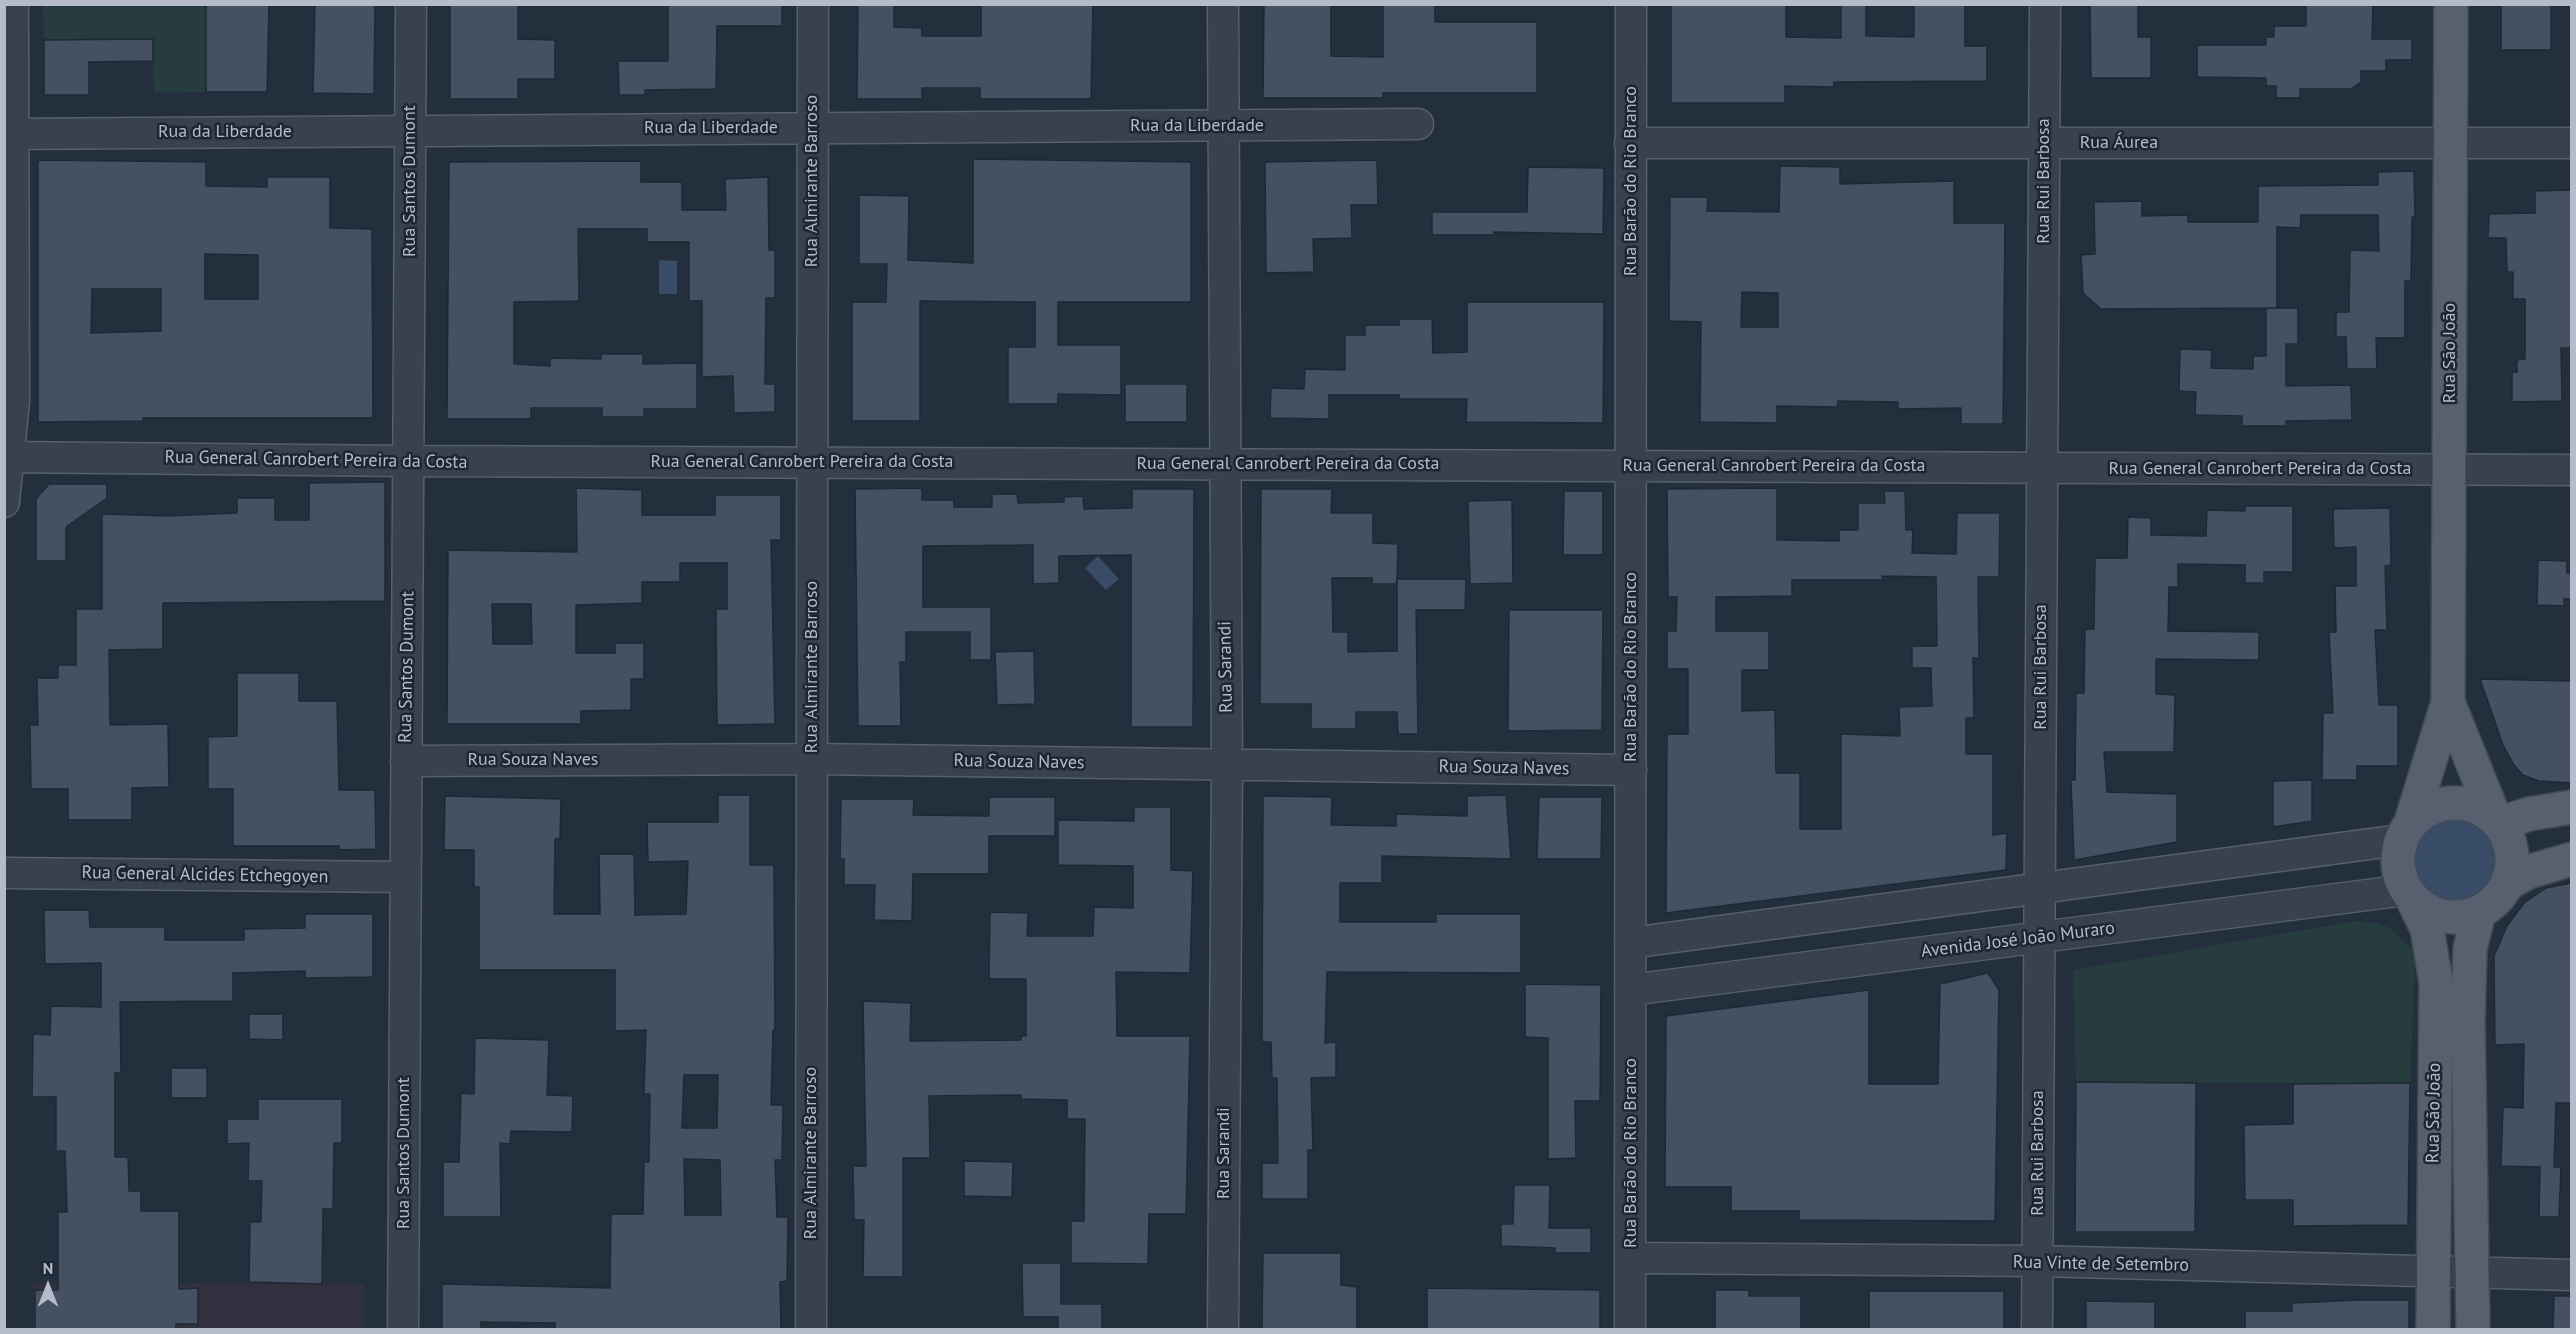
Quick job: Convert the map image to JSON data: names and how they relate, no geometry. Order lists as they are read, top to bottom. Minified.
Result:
{"streets":{"main road":["Rua São João"],"street":["Rua da Liberdade","Rua Áurea","Rua Santos Dumont","Rua Almirante Barroso","Rua Barão do Rio Branco","Rua Rui Barbosa","Rua General Canrobert Pereira da Costa","Rua Sarandi","Rua Souza Naves","Rua General Alcides Etchegoyen","Avenida José João Muraro","Rua Vinte de Setembro"]},"crossings":[["Rua da Liberdade","Rua Santos Dumont"],["Rua da Liberdade","Rua Almirante Barroso"],["Rua da Liberdade","Rua Sarandi"],["Rua Áurea","Rua Barão do Rio Branco"],["Rua Áurea","Rua Rui Barbosa"],["Rua Áurea","Rua São João"],["Rua Santos Dumont","Rua General Canrobert Pereira da Costa"],["Rua Santos Dumont","Rua Souza Naves"],["Rua Santos Dumont","Rua General Alcides Etchegoyen"],["Rua Almirante Barroso","Rua General Canrobert Pereira da Costa"],["Rua Almirante Barroso","Rua Souza Naves"],["Rua Barão do Rio Branco","Rua General Canrobert Pereira da Costa"],["Rua Barão do Rio Branco","Rua Souza Naves"],["Rua Barão do Rio Branco","Avenida José João Muraro"],["Rua Barão do Rio Branco","Rua Vinte de Setembro"],["Rua Rui Barbosa","Rua General Canrobert Pereira da Costa"],["Rua Rui Barbosa","Avenida José João Muraro"],["Rua Rui Barbosa","Rua Vinte de Setembro"],["Rua São João","Rua General Canrobert Pereira da Costa"],["Rua São João","Avenida José João Muraro"],["Rua São João","Rua Vinte de Setembro"],["Rua General Canrobert Pereira da Costa","Rua Sarandi"],["Rua Sarandi","Rua Souza Naves"]],"north":"top"}
